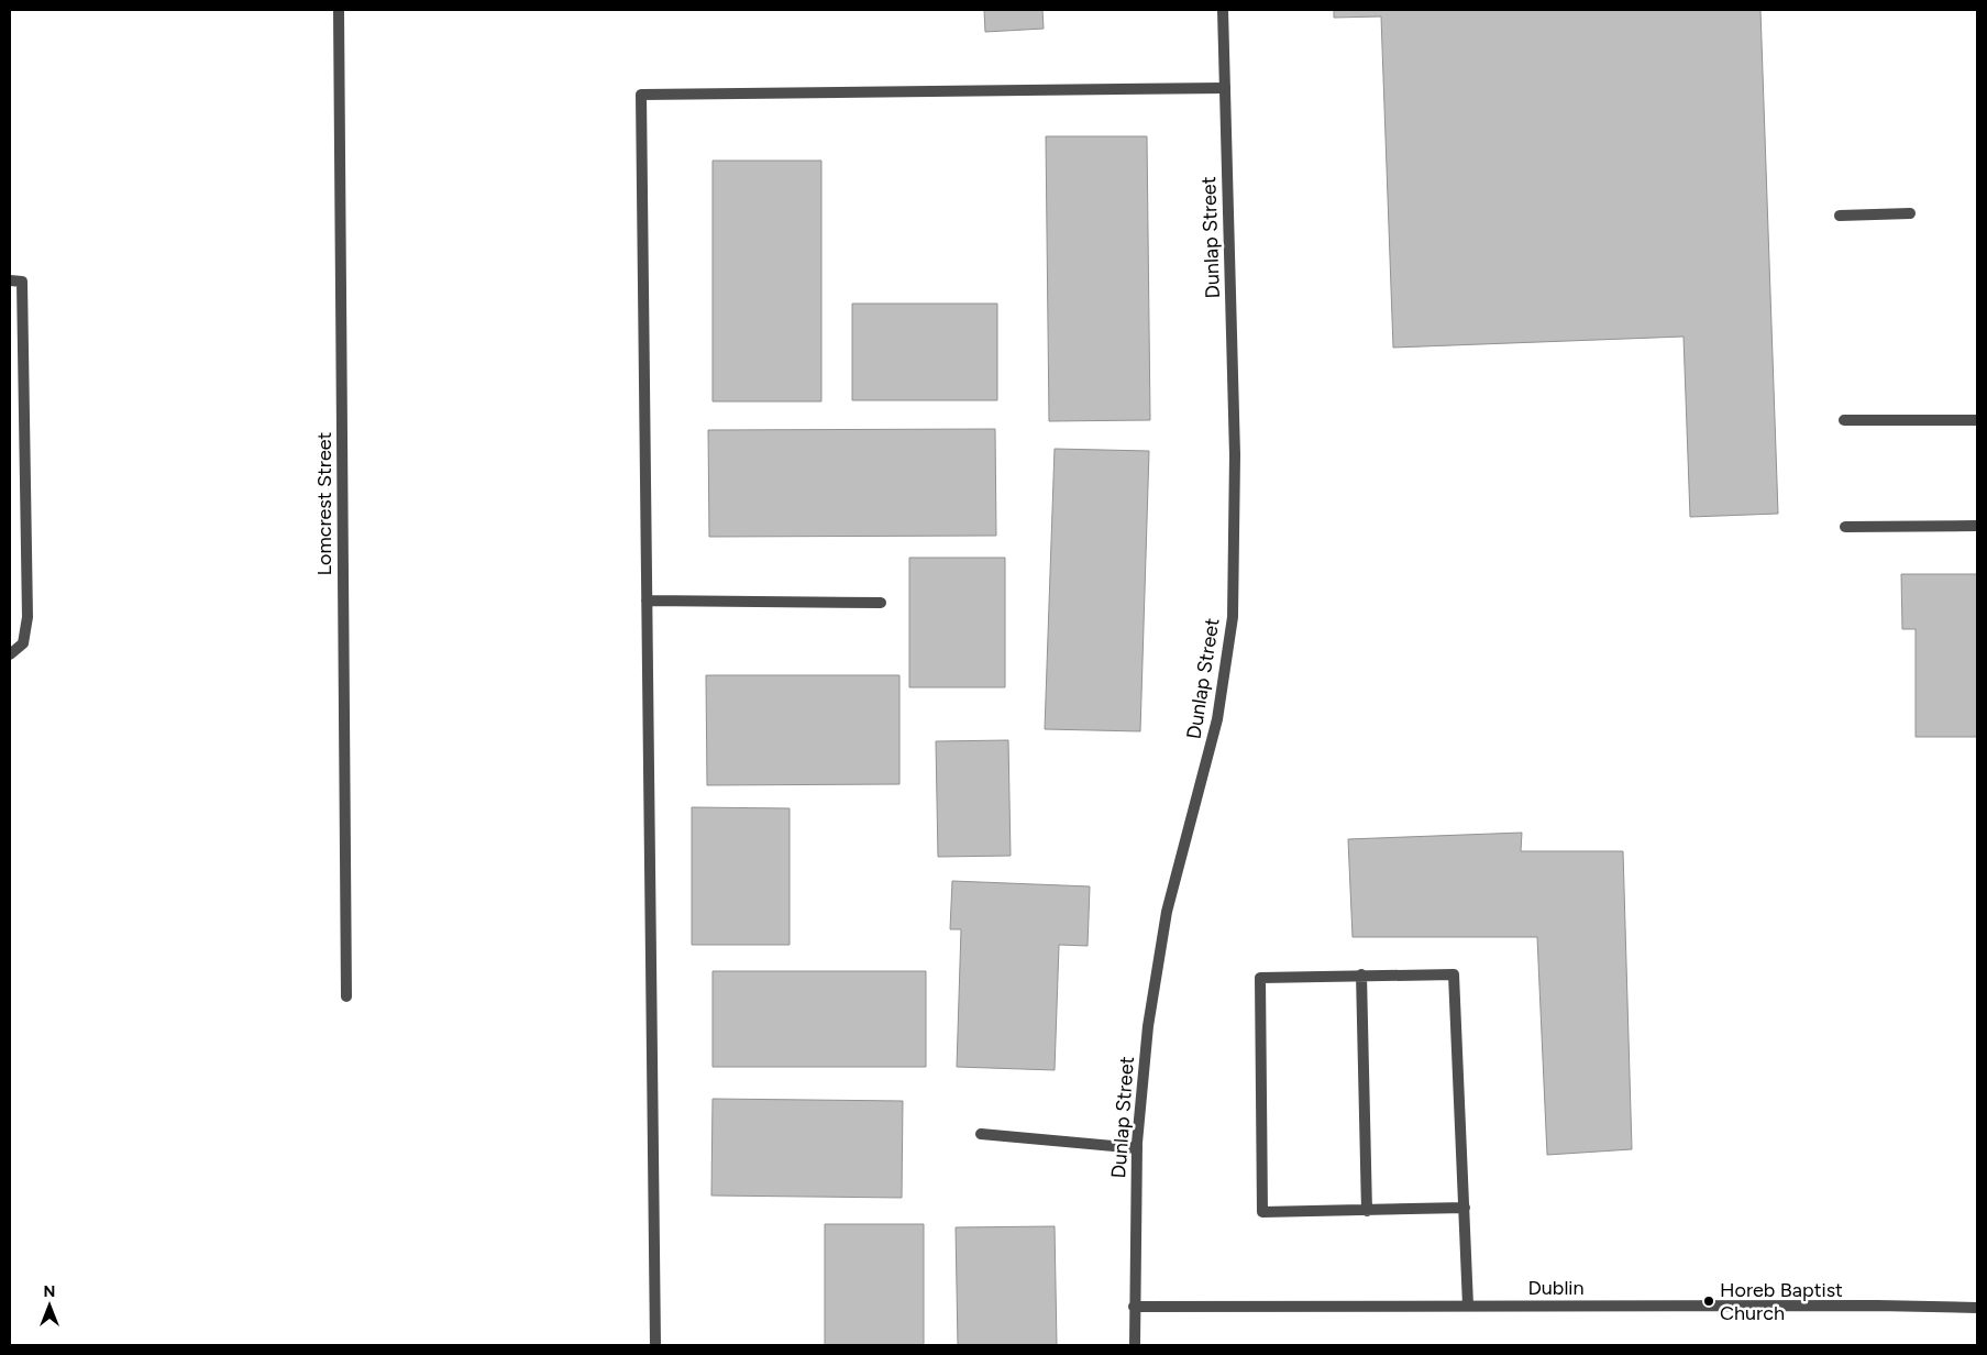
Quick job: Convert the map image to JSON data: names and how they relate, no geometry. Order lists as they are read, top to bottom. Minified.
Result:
{"streets":{"street":["Dunlap Street","Lomcrest Street","Dublin"]},"crossings":[["Dunlap Street","Dublin"]],"places":["Horeb Baptist Church"],"north":"top"}
